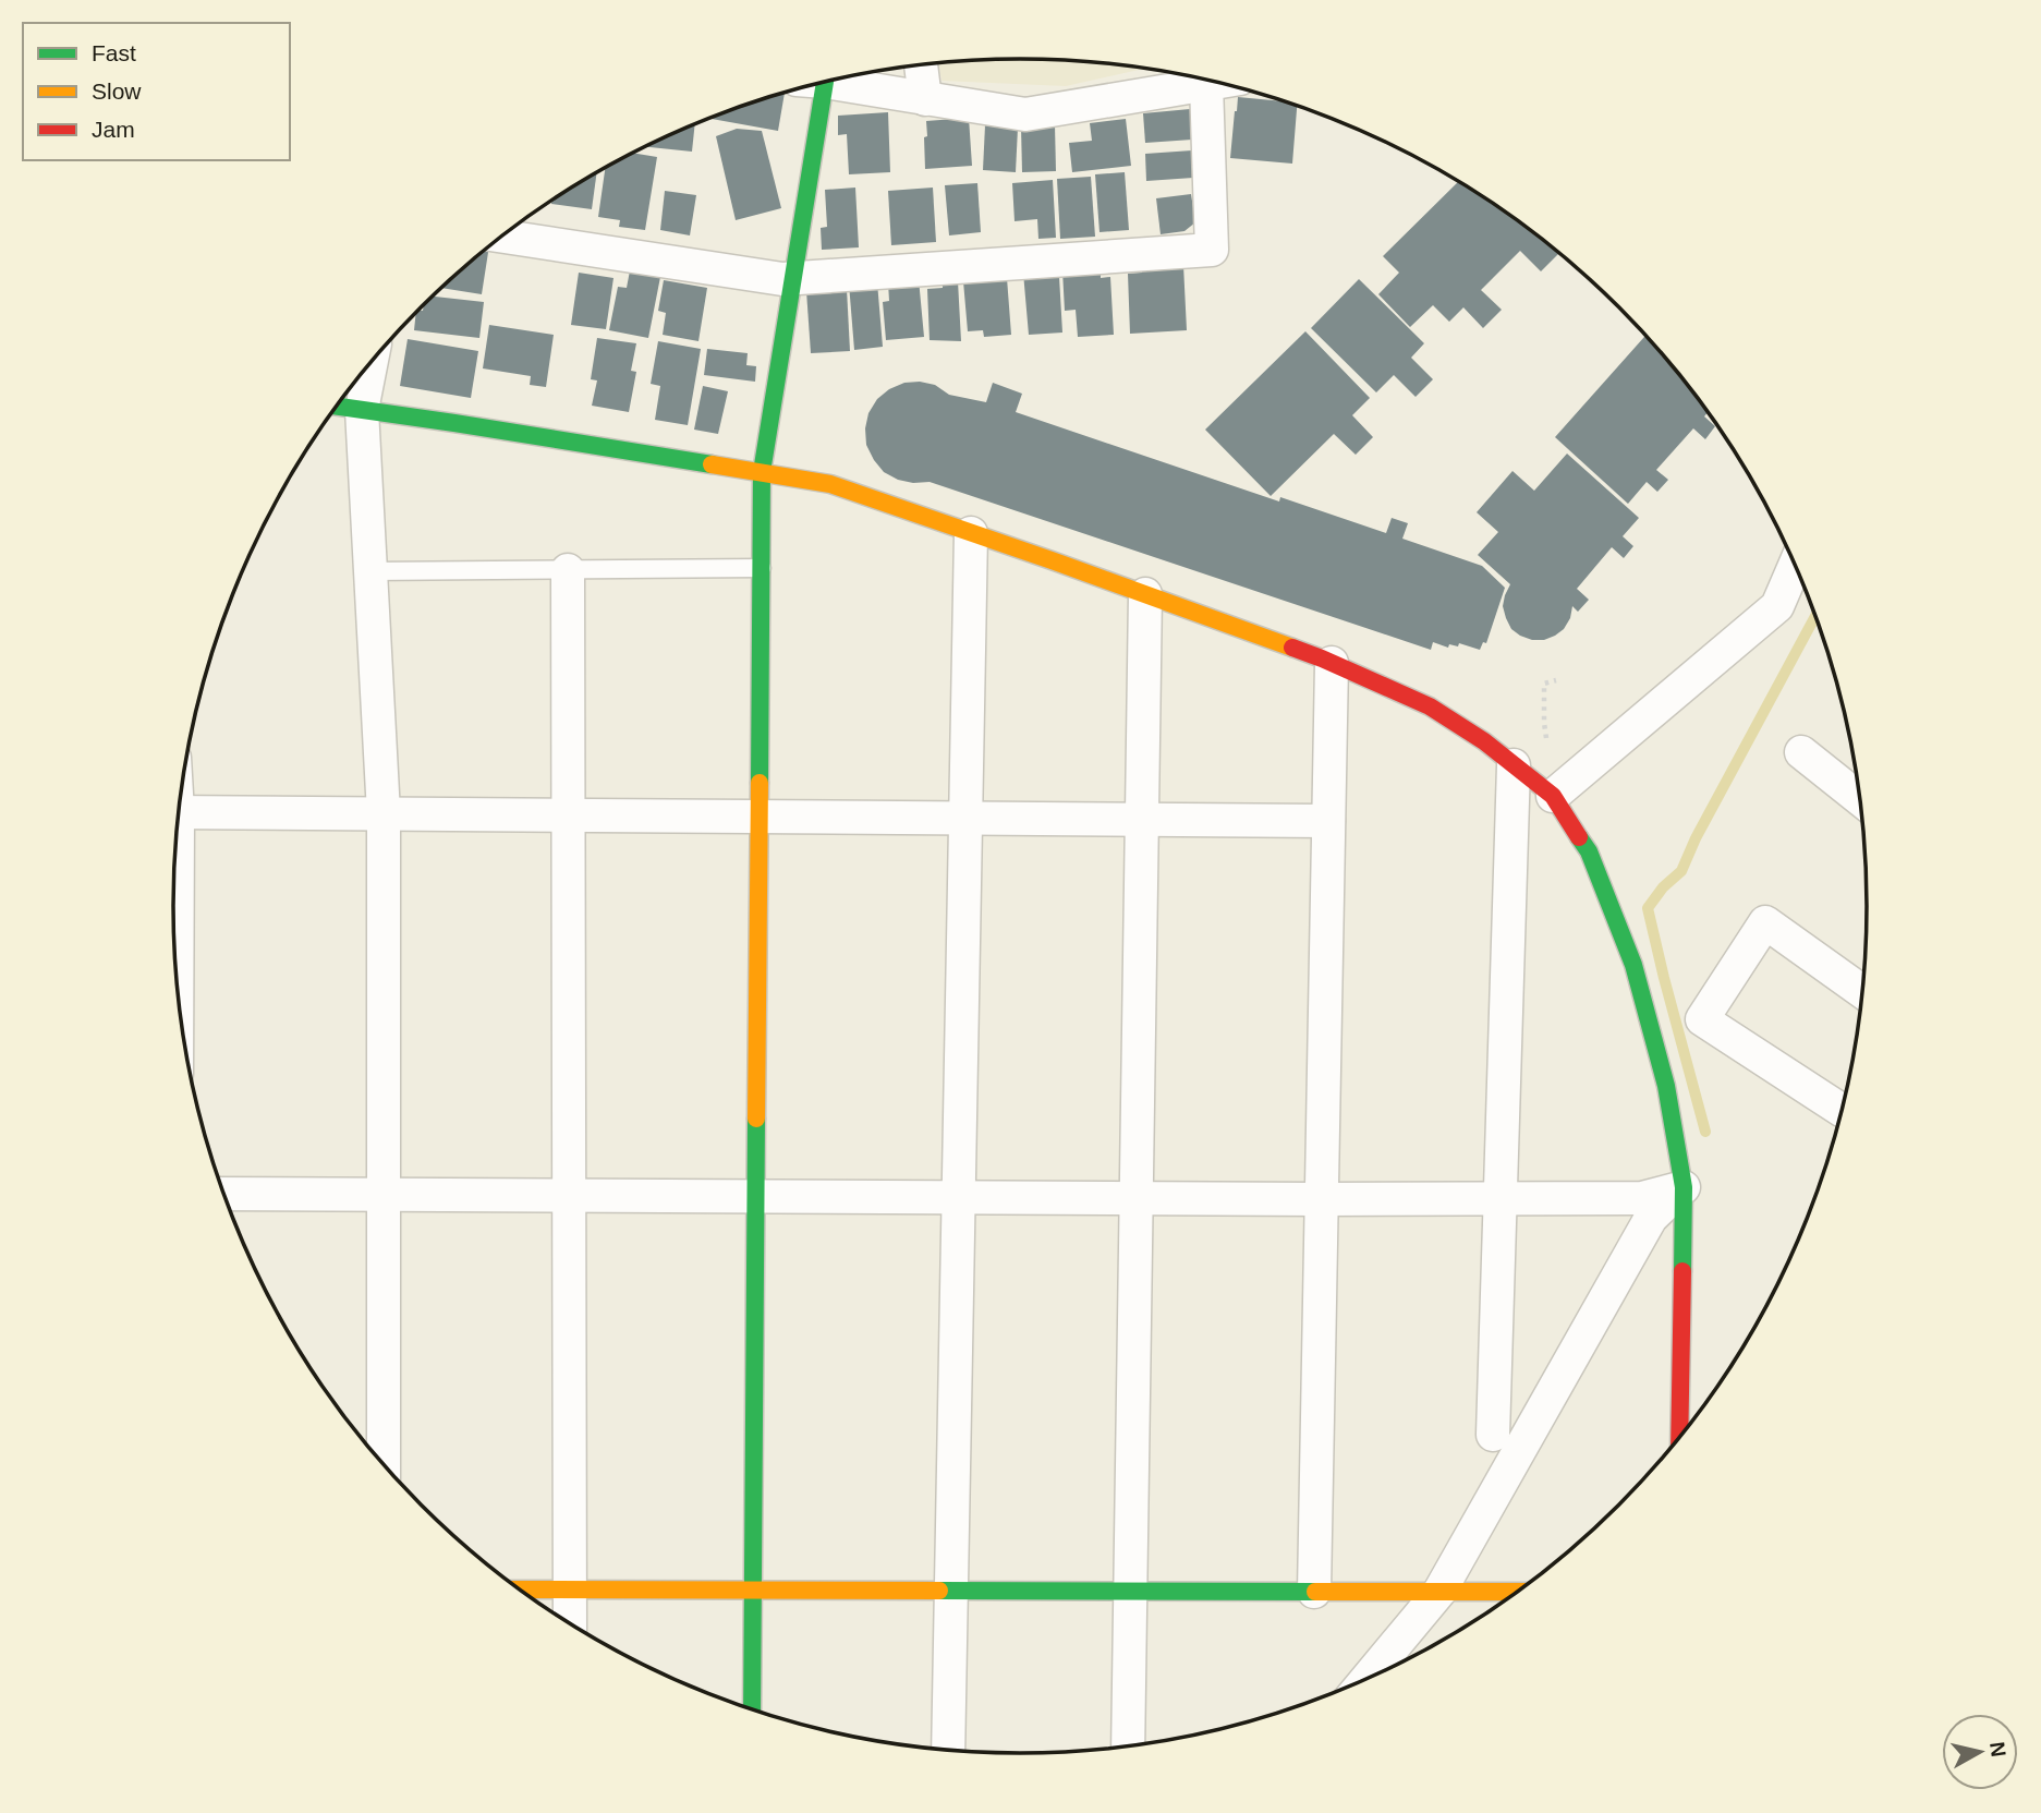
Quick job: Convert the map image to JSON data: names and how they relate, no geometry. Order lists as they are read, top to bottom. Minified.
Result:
{"legend":["Fast","Slow","Jam"],"north":"right"}
